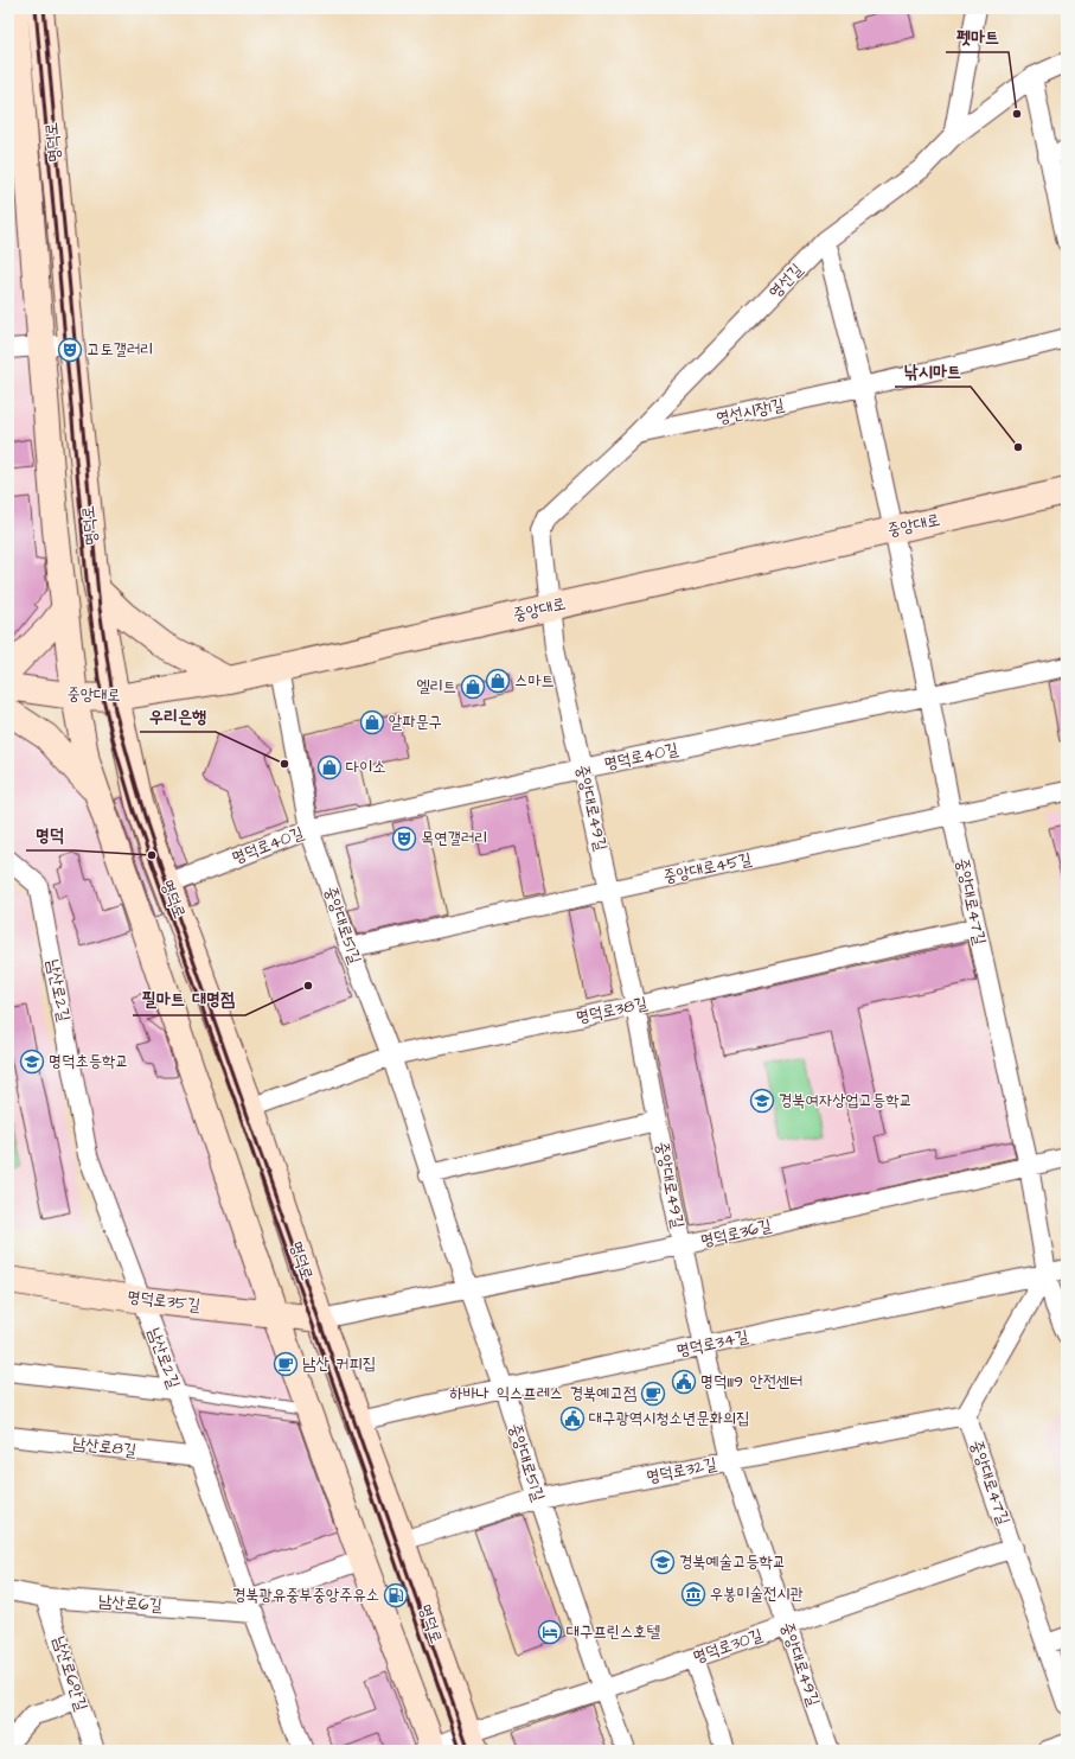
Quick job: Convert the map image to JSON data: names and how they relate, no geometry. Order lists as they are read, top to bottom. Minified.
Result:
{"streets":{"main road":["명덕로","중앙대로","명덕로35길"],"street":["영선길","영선시장1길","명덕로40길","중앙대로49길","중앙대로45길","중앙대로47길","중앙대로51길","남산로2길","명덕로38길","명덕로36길","명덕로34길","남산로8길","명덕로32길","남산로6길","명덕로30길","남산로6안길"]},"crossings":[["명덕로","중앙대로"],["명덕로","명덕로40길"],["명덕로","명덕로38길"],["명덕로","명덕로36길"],["명덕로","명덕로35길"],["명덕로","명덕로34길"],["명덕로","명덕로32길"],["명덕로","명덕로30길"],["영선길","영선시장1길"],["영선길","중앙대로49길"],["중앙대로","중앙대로49길"],["중앙대로","중앙대로47길"],["중앙대로","중앙대로51길"],["명덕로40길","중앙대로49길"],["명덕로40길","중앙대로47길"],["명덕로40길","중앙대로51길"],["중앙대로49길","중앙대로45길"],["중앙대로49길","명덕로38길"],["중앙대로49길","명덕로36길"],["중앙대로49길","명덕로34길"],["중앙대로49길","명덕로32길"],["중앙대로49길","명덕로30길"],["중앙대로45길","중앙대로47길"],["중앙대로45길","중앙대로51길"],["중앙대로47길","명덕로38길"],["중앙대로47길","명덕로36길"],["중앙대로47길","명덕로34길"],["중앙대로47길","명덕로32길"],["중앙대로47길","명덕로30길"],["중앙대로51길","명덕로38길"],["중앙대로51길","명덕로36길"],["중앙대로51길","명덕로34길"],["중앙대로51길","명덕로32길"],["중앙대로51길","명덕로30길"],["남산로2길","명덕로35길"],["남산로2길","남산로8길"],["남산로2길","남산로6길"],["명덕로36길","명덕로35길"],["남산로6길","남산로6안길"]],"places":{"other":["펫마트","낚시마트","우리은행","명덕","필마트 대명점"],"theatre":["고토갤러리","목연갤러리"],"shop":["스마트","엘리트","알파문구","다이소"],"school or university":["명덕초등학교","경북여자상업고등학교","경북예술고등학교"],"cafe":["남산 커피집","하바나 익스프레스 경북예고점"],"public building":["명덕1119 안전센터","대구광역시청소년문화의집"],"museum":["우봉미술전시관"],"fuel station":["경북광유중부중앙주유소"],"hotel":["대구프린스호텔"]}}
